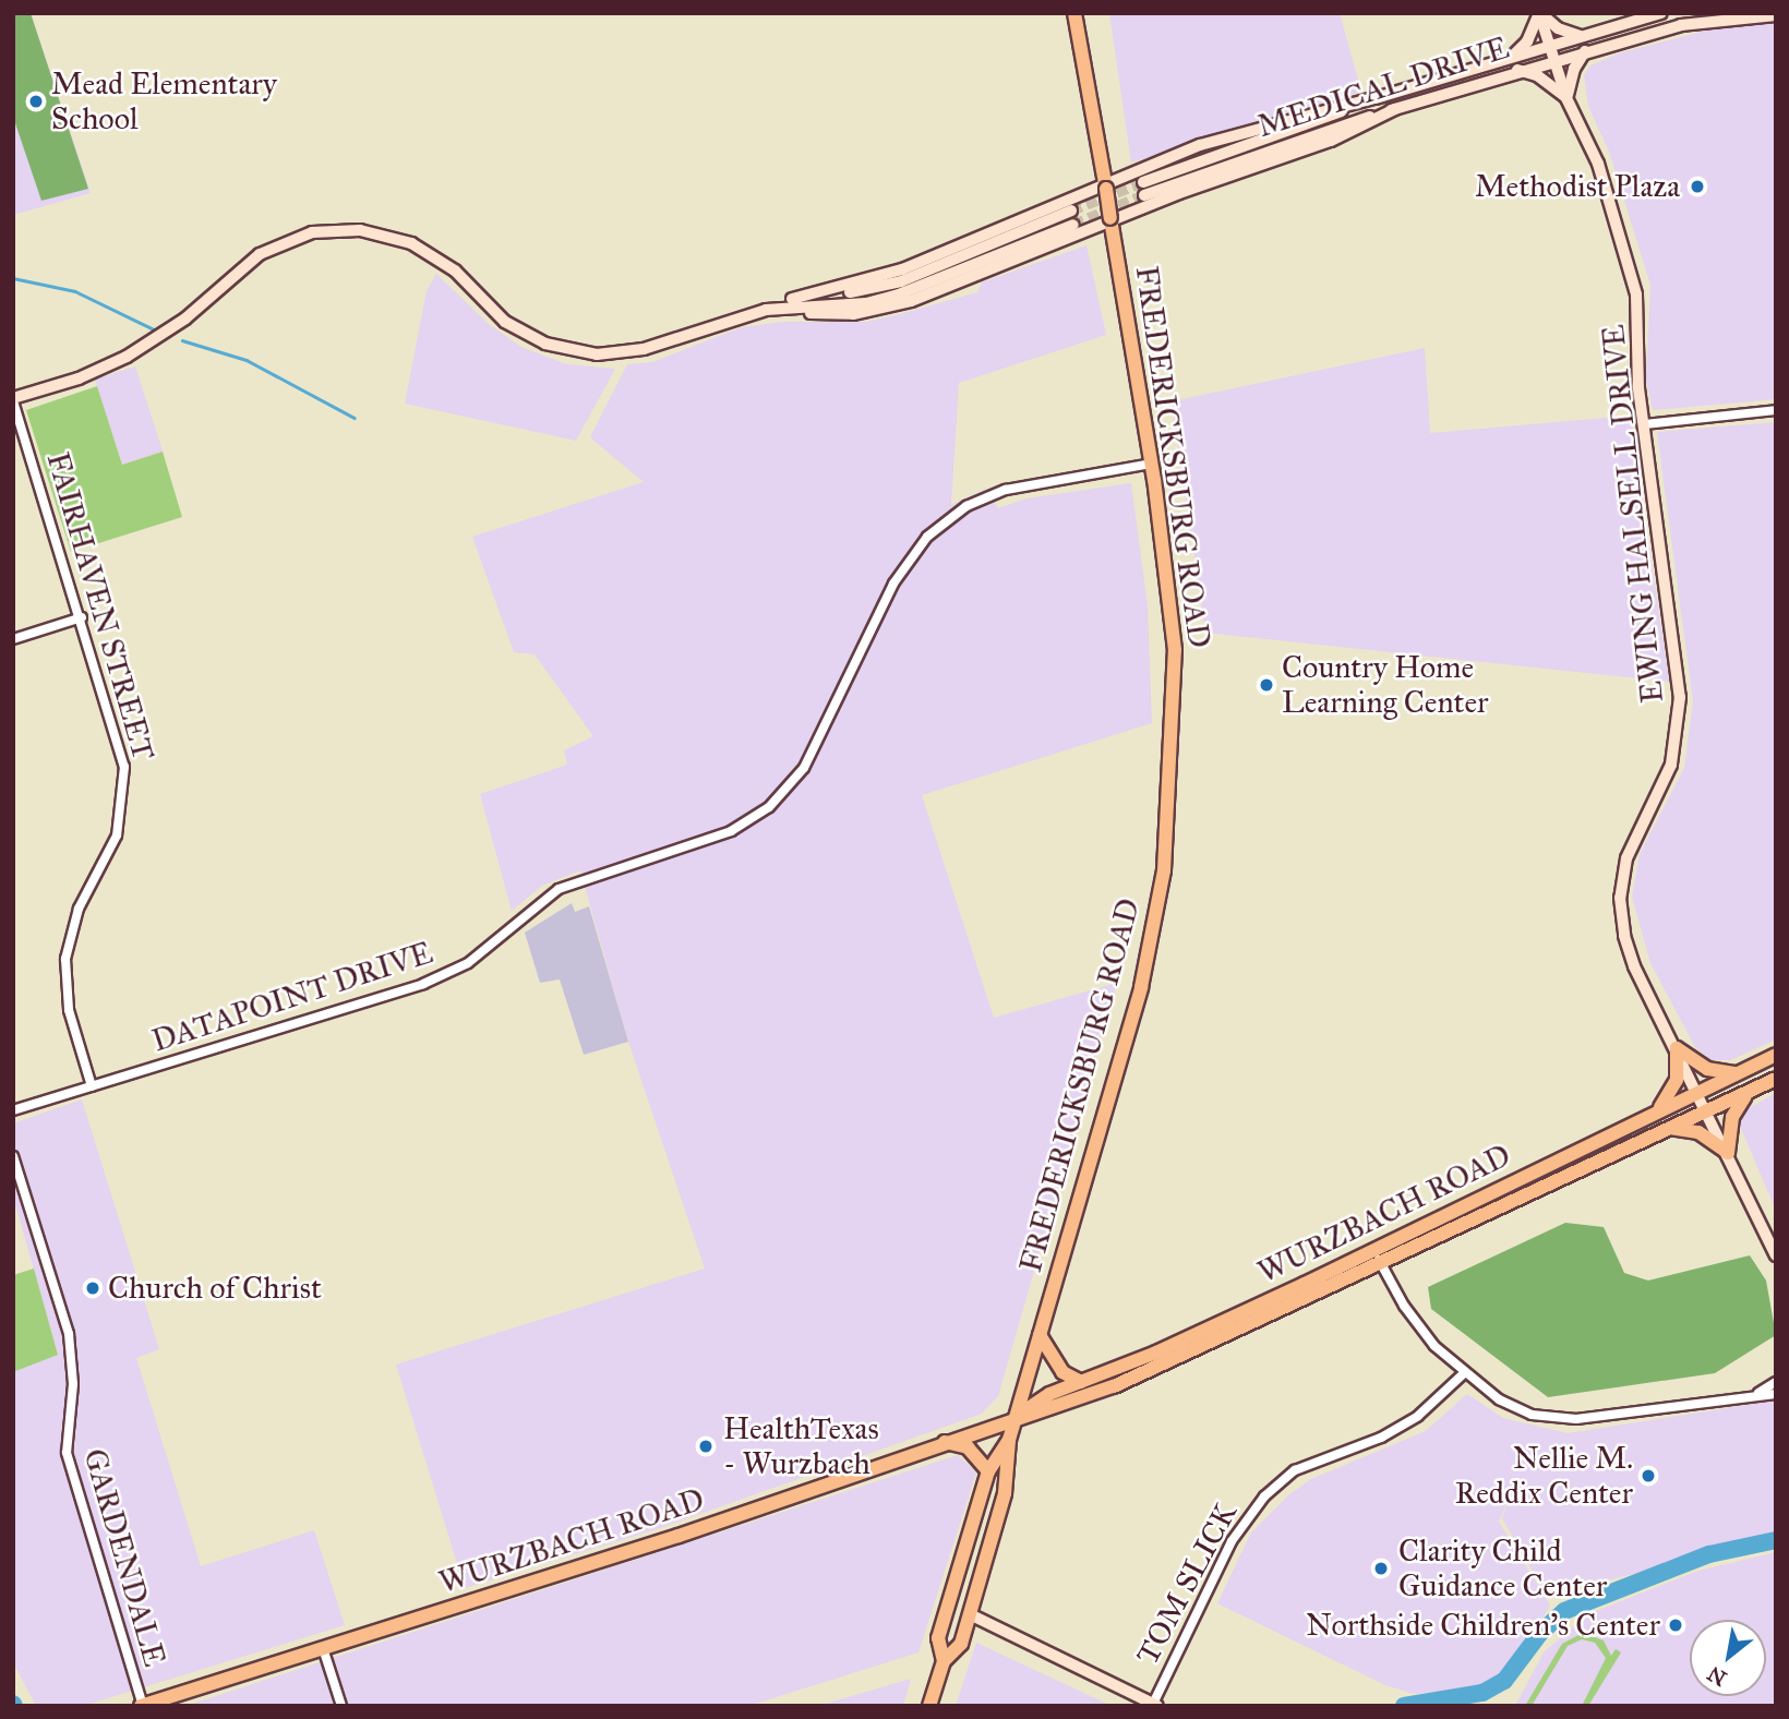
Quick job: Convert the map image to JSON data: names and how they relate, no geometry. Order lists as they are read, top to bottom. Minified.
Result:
{"streets":{"main road":["FREDERICKSBURG ROAD","WURZBACH ROAD"],"street":["MEDICAL DRIVE","EWING HALSELL DRIVE","FAIRHAVEN STREET","DATAPOINT DRIVE","GARDENDALE","TOM SLICK"]},"crossings":[["MEDICAL DRIVE","EWING HALSELL DRIVE"],["FREDERICKSBURG ROAD","DATAPOINT DRIVE"],["FREDERICKSBURG ROAD","WURZBACH ROAD"],["EWING HALSELL DRIVE","WURZBACH ROAD"],["FAIRHAVEN STREET","DATAPOINT DRIVE"],["WURZBACH ROAD","GARDENDALE"]],"places":["Mead Elementary School","Methodist Plaza","Country Home Learning Center","Church of Christ","HealthTexas - Wurzbach","Nellie M. Reddix Center","Clarity Child Guidance Center","Northside Children's Center"],"north":"bottom left"}
